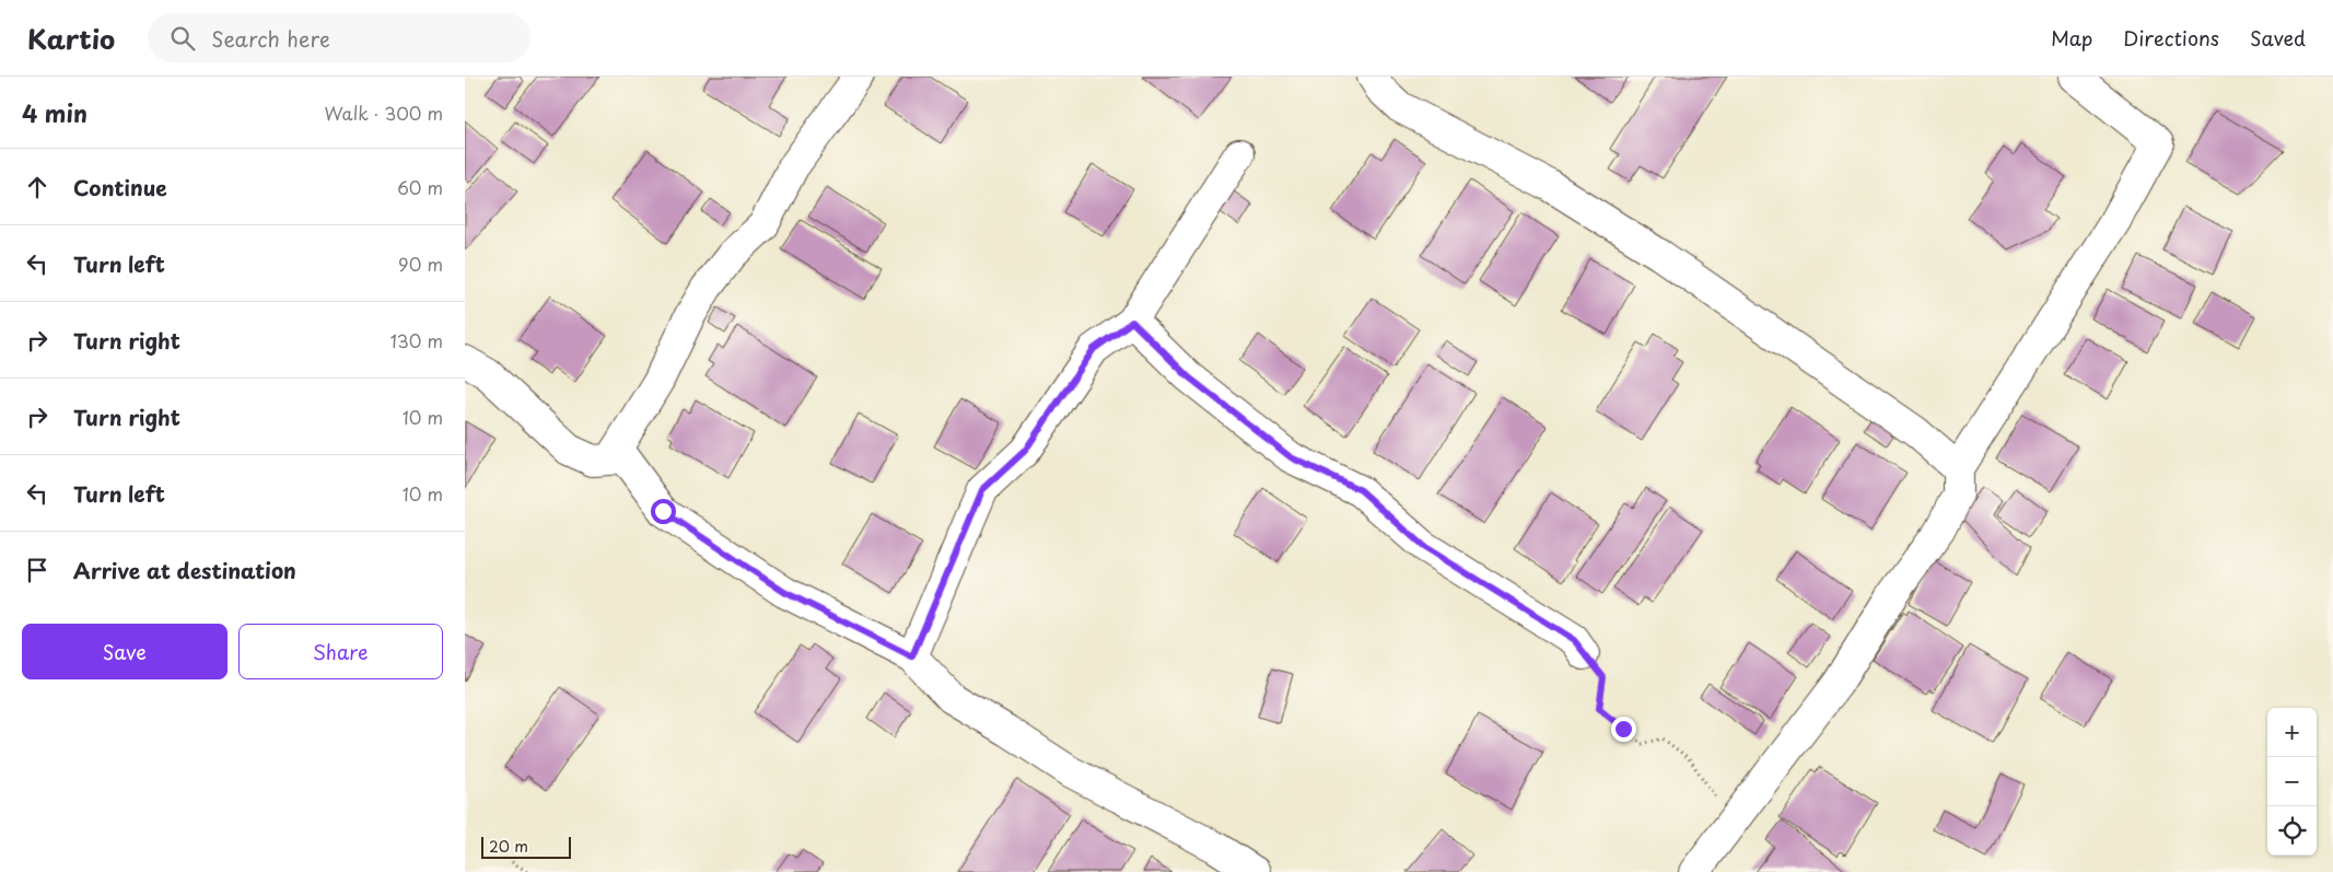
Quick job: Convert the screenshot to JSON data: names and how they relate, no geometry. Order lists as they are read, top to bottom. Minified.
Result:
{"scale_bar":"20 m","page":{"header":"Kartio","search":"Search here","nav":["Map","Directions","Saved"],"heading":["4 min","Walk · 300 m"],"list":[["Continue","60 m"],["Turn left","90 m"],["Turn right","130 m"],["Turn right","10 m"],["Turn left","10 m"],"Arrive at destination"],"buttons":["Save","Share"],"map_buttons":["+","−"],"scale":"20 m"}}
